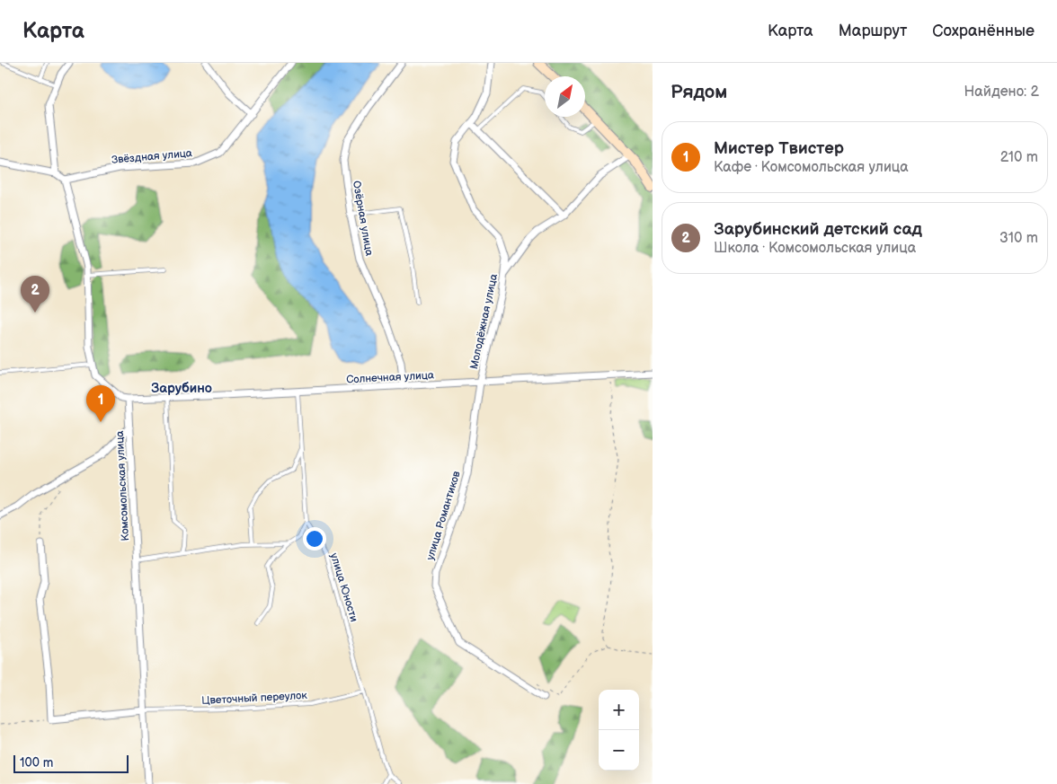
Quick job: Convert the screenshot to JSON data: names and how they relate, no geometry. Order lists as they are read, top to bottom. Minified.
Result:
{"streets":{"street":["Звёздная улица","Озёрная улица","Молодёжная улица","Солнечная улица","Комсомольская улица","улица Романтиков"],"lane":["улица Юности","Цветочный переулок"]},"crossings":[["Озёрная улица","Солнечная улица"],["Молодёжная улица","Солнечная улица"],["Молодёжная улица","улица Романтиков"],["Солнечная улица","Комсомольская улица"],["Солнечная улица","улица Романтиков"],["Солнечная улица","улица Юности"],["Комсомольская улица","Цветочный переулок"],["улица Юности","Цветочный переулок"]],"districts":["Зарубино"],"scale_bar":"100 m","north":"top right","page":{"header":"Карта","nav":["Карта","Маршрут","Сохранённые"],"heading":["Рядом","Найдено: 2"],"list":[{"mark":"1","name":"Мистер Твистер","note":"Кафе · Комсомольская улица","value":"210 m"},{"mark":"2","name":"Зарубинский детский сад","note":"Школа · Комсомольская улица","value":"310 m"}],"pins":["2","1"],"map_buttons":["+","−"],"scale":"100 m"}}
